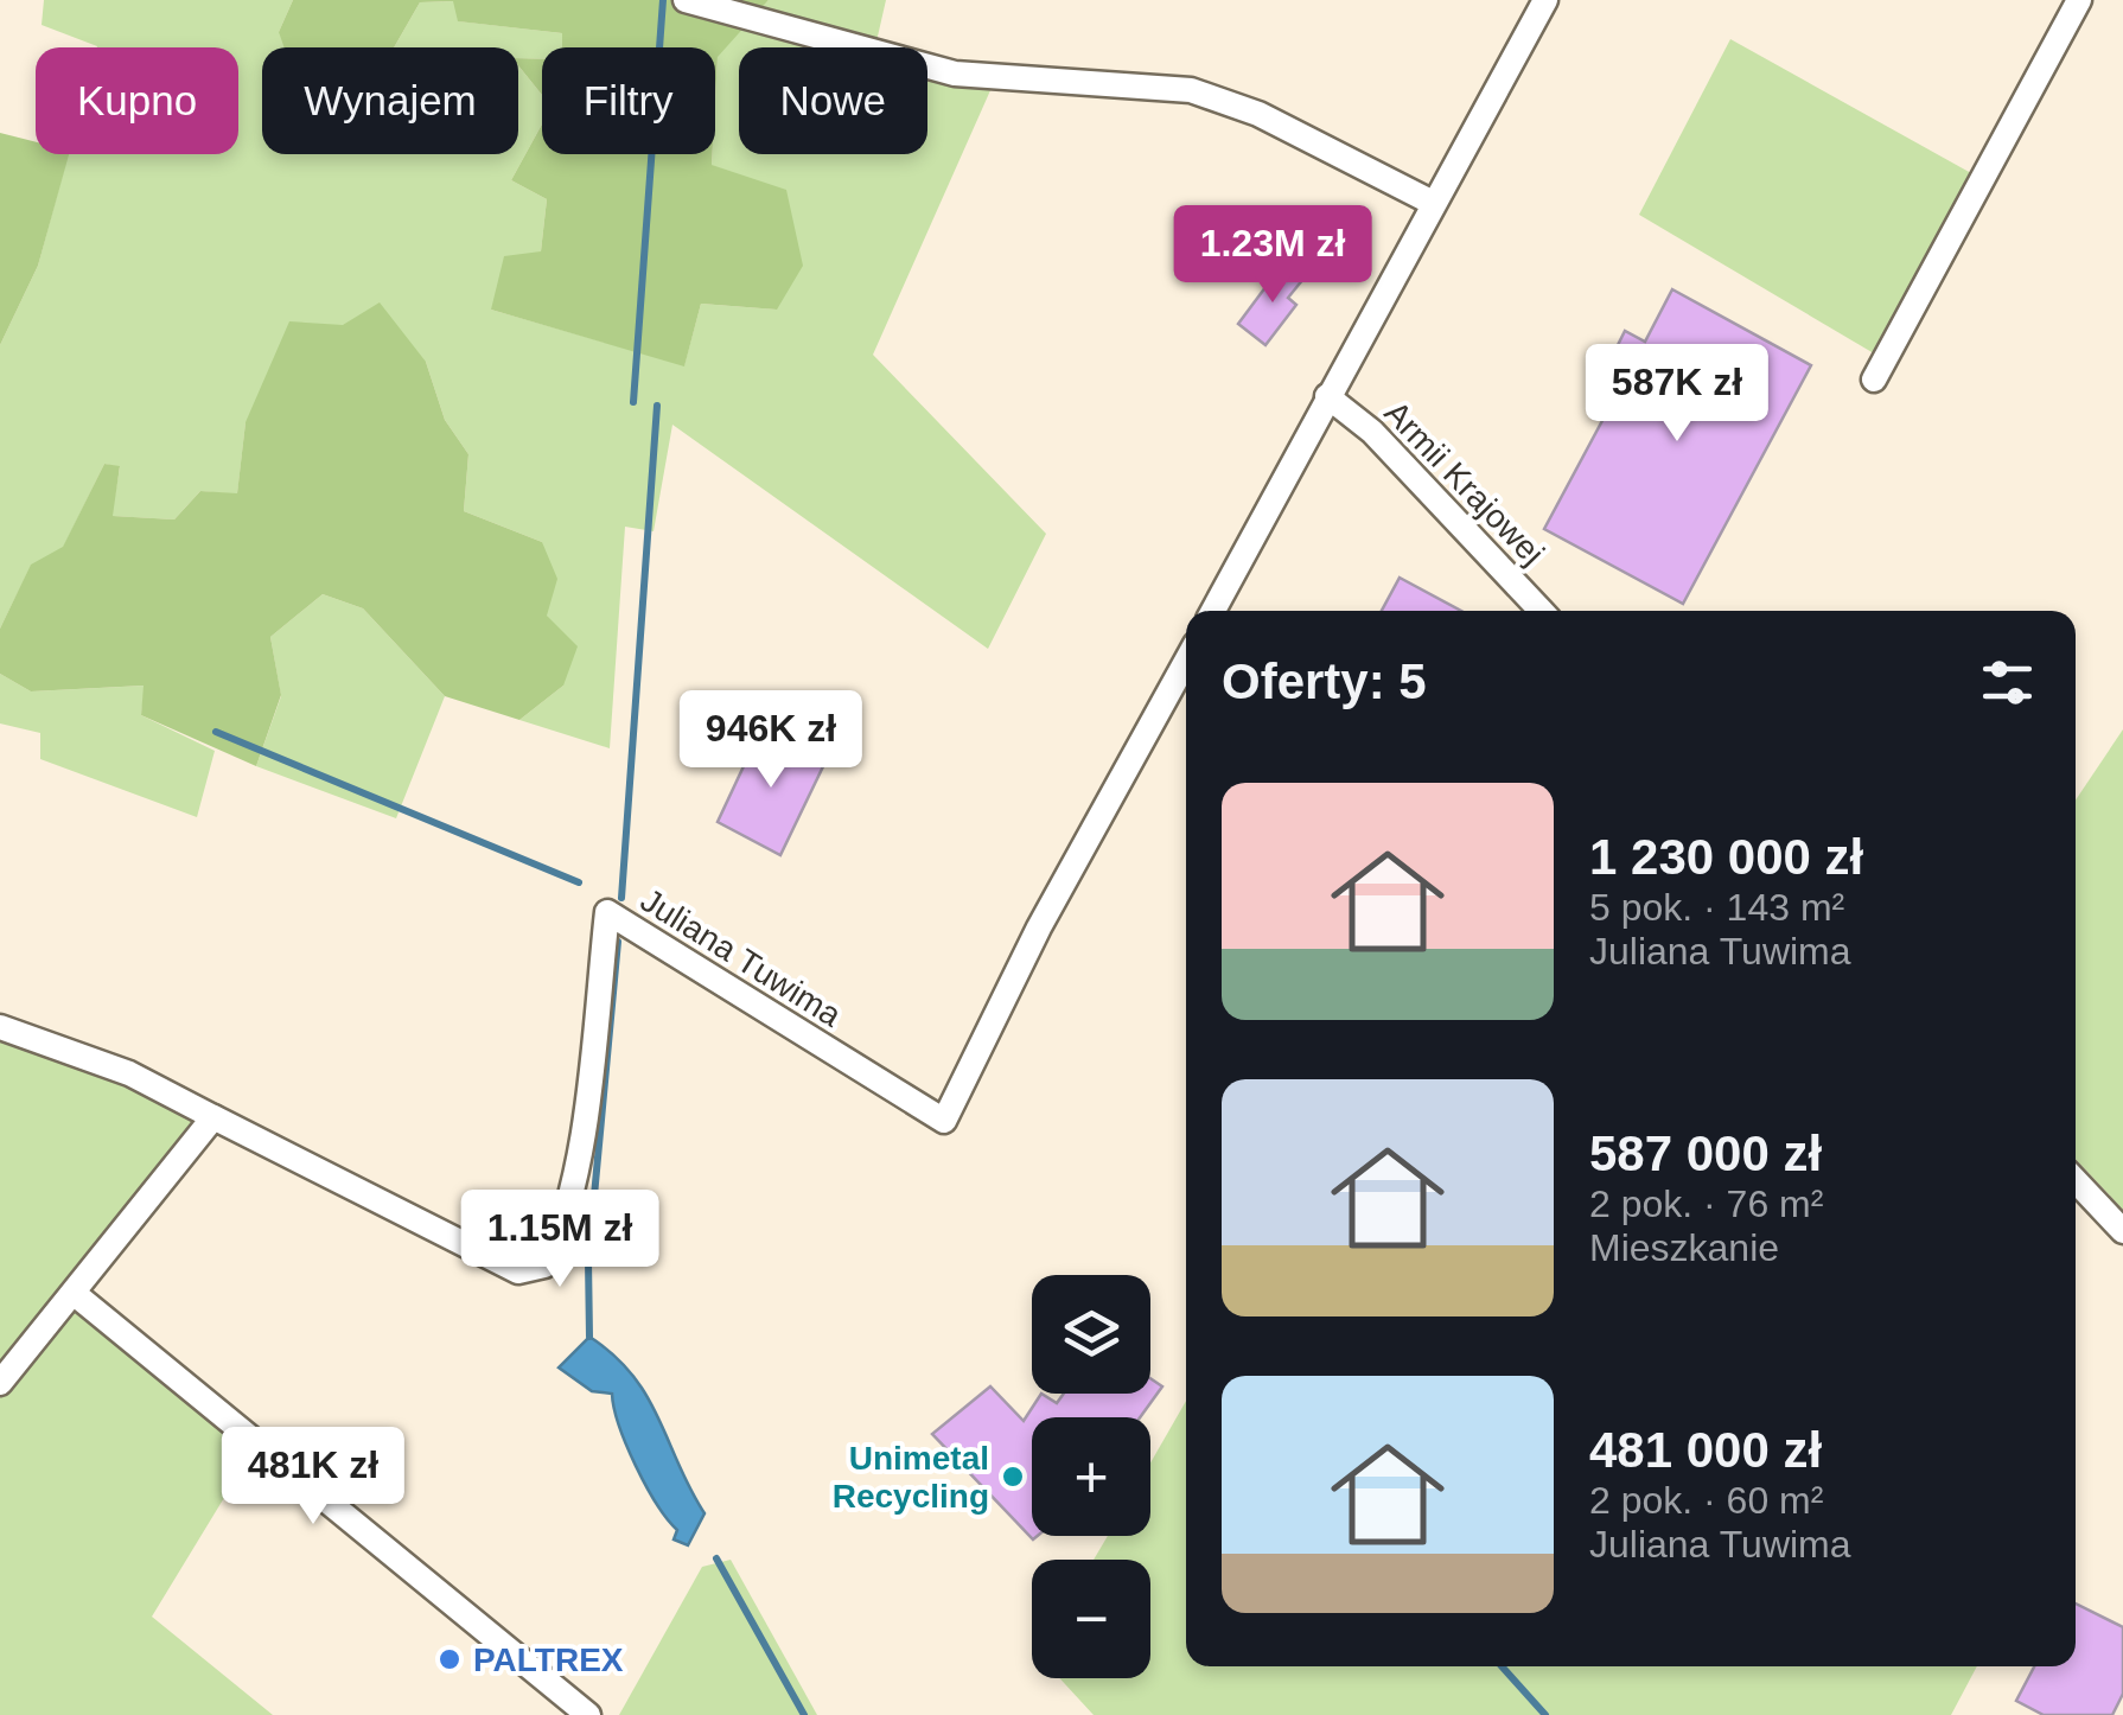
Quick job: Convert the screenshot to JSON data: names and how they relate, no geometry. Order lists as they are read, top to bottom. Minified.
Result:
{"streets":{"street":["Armii Krajowej","Juliana Tuwima"]},"places":["Unimetal Recycling","PALTREX"],"page":{"chip":["Kupno","Wynajem","Filtry","Nowe"],"price":["1.23M zł","587K zł","946K zł","1.15M zł","481K zł"],"heading":"Oferty: 5","list":[{"name":"1 230 000 zł","note":"5 pok. · 143 m² · Juliana Tuwima"},{"name":"587 000 zł","note":"2 pok. · 76 m² · Mieszkanie"},{"name":"481 000 zł","note":"2 pok. · 60 m² · Juliana Tuwima"}],"map_buttons":["+","−"]}}
